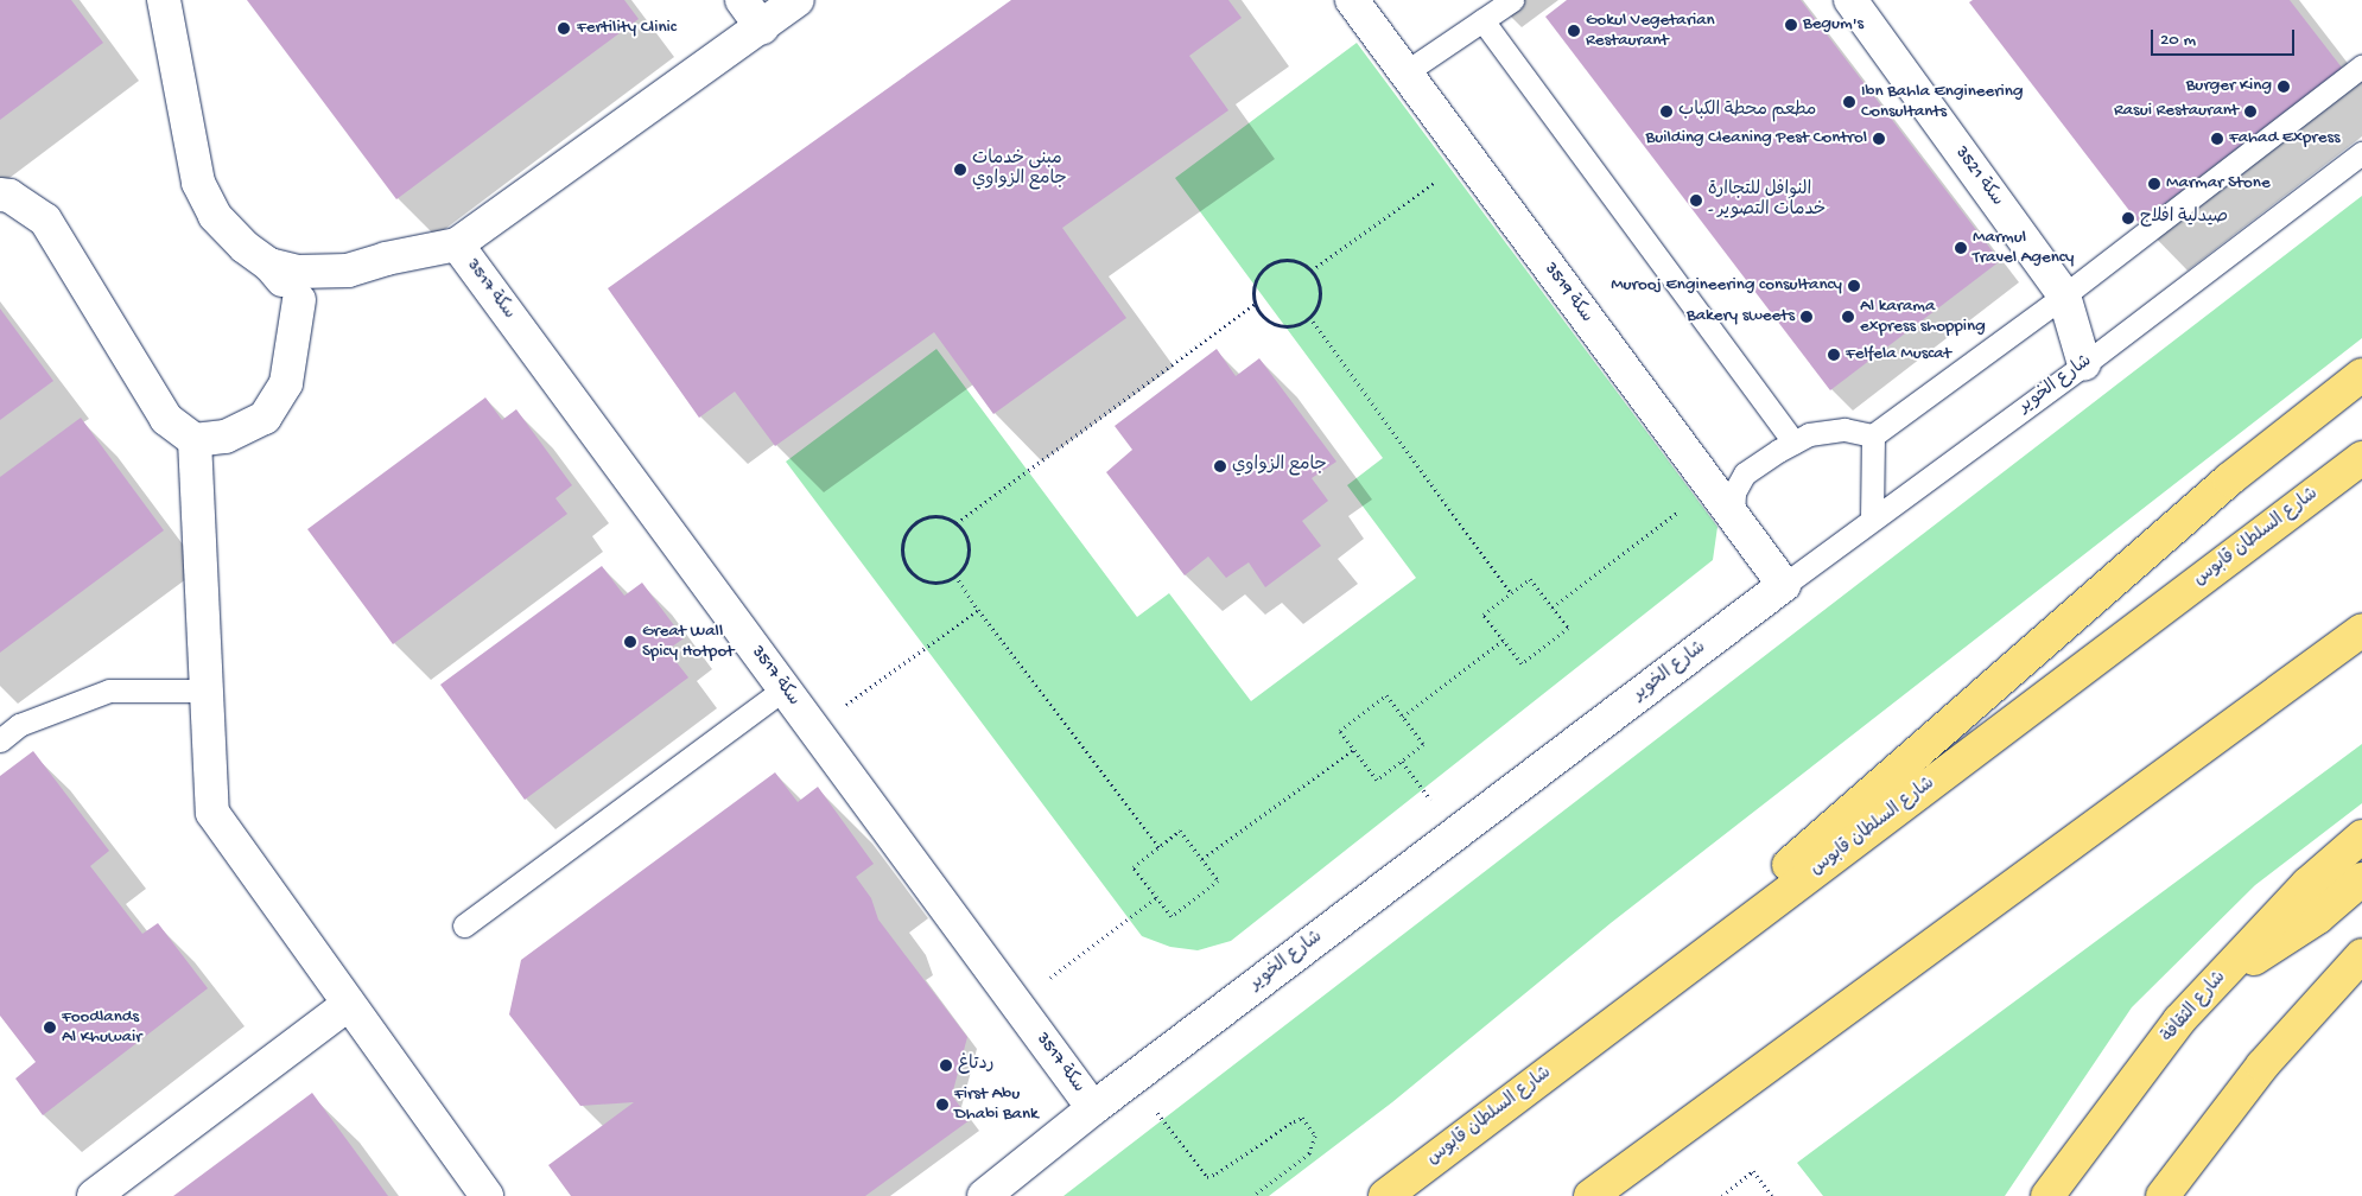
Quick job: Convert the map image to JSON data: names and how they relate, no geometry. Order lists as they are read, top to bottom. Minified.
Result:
{"streets":{"main road":["شارع السلطان قابوس","شارع الثقافة"],"street":["سكة 3521","سكة 3517","سكة 3519","شارع الخوير"]},"crossings":[["سكة 3521","شارع الخوير"],["سكة 3517","شارع الخوير"],["سكة 3519","شارع الخوير"]],"places":["Begum's","Fertility Clinic","Gokul Vegetarian Restaurant","Burger King","Ibn Bahla Engineering Consultants","مطعم محطة الكباب","Rasui Restaurant","Building Cleaning Pest Control","Fahad Express","مبنى خدمات جامع الزواوي","Marmar Stone","النوافل للتجاارة - خدمات التصوير","صيدلية افلاج","Marmul Travel Agency","Murooj Engineering consultancy","Bakery sweets","Al karama express shopping","Felfela Muscat","جامع الزواوي","Great Wall Spicy Hotpot","Foodlands Al Khuwair","ردتاغ","First Abu Dhabi Bank"],"scale_bar":"20 m"}
